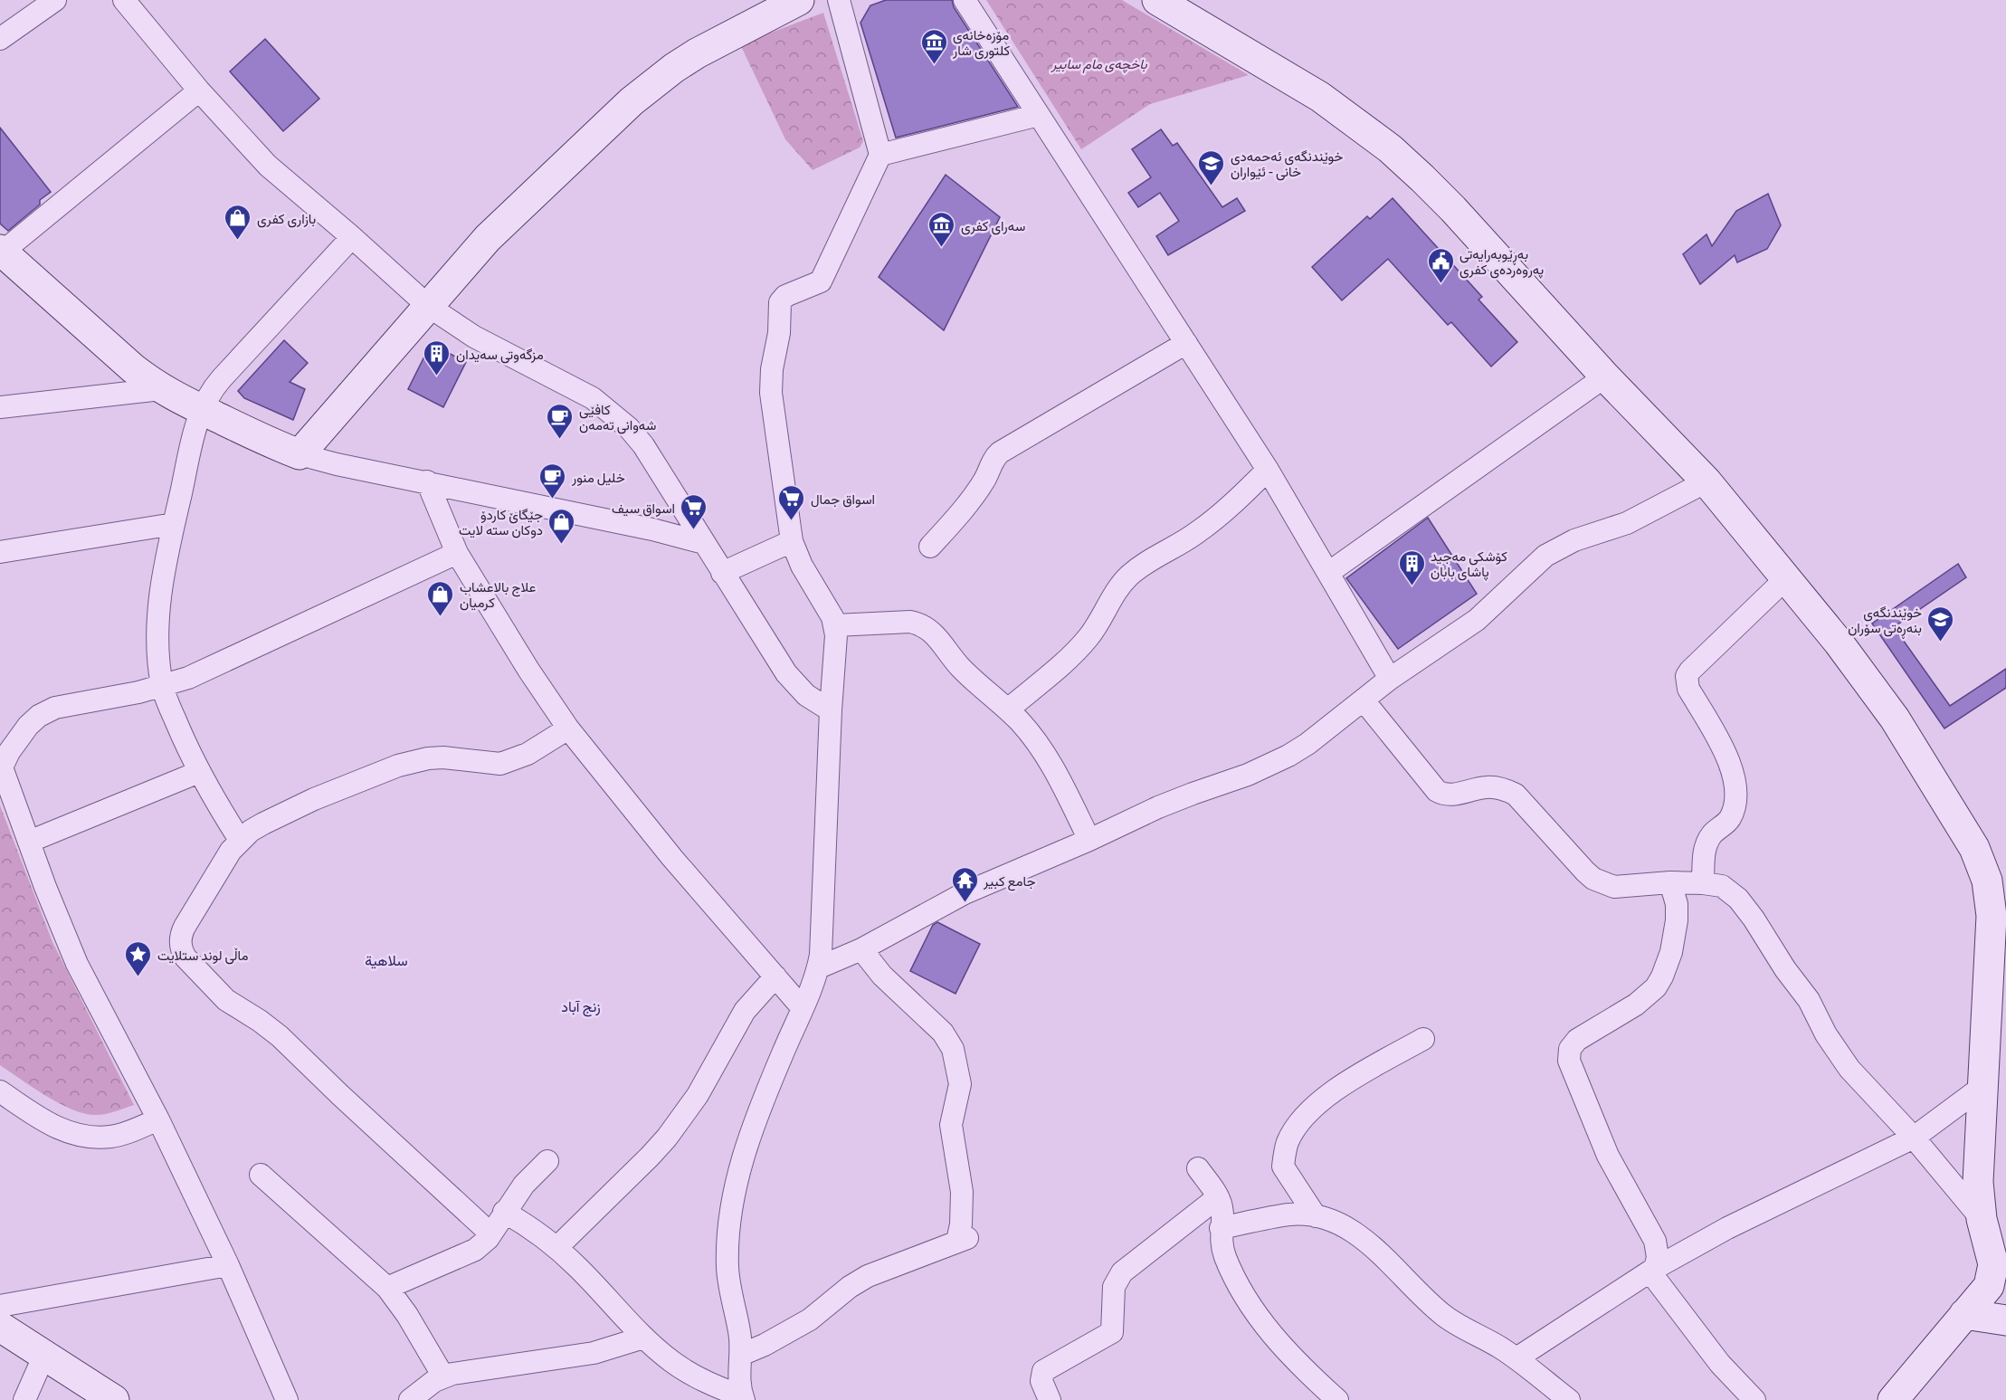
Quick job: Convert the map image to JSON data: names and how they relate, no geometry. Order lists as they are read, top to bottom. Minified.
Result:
{"districts":["سلاهية","زنج آباد"],"parks":["باخچەی مام سابیر"],"places":{"museum":["مۆزەخانەی کلتوری شار","سەرای کفری"],"school or university":["خوێندنگەی ئەحمەدی خانی - ئێواران","خوێندنگەی بنەڕەتی سۆران"],"shop":["بازاری کفری","جێگاێ کاردۆ دوکان ستە لایت","علاج بالاعشاب كرميان"],"public building":["بەڕێوبەرایەتی پەروەردەی کفری"],"building":["مزگەوتی سەیدان","کۆشکی مەجید پاشای بابان"],"cafe":["کافێی شەوانی تەمەن","خلیل منور"],"supermarket":["اسواق جمال","اسواق سيف"],"temple":["جامع كبير"],"place":["ماڵی لوند ستلایت"]}}
